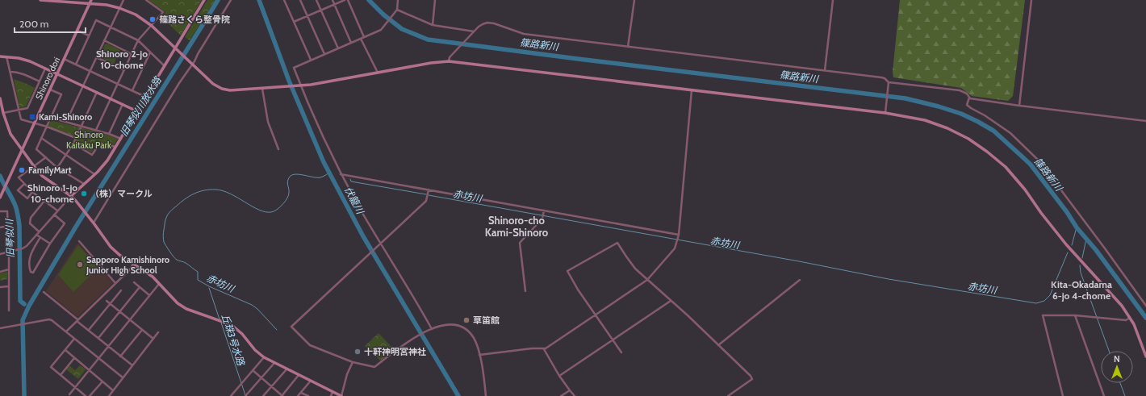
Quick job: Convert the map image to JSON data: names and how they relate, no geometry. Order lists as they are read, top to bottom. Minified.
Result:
{"streets":{"street":["Shinoro dori"]},"districts":["Shinoro 2-jo 10-chome","Shinoro 1-jo 10-chome","Shinoro-cho Kami-Shinoro","Kita-Okadama 6-jo 4-chome"],"water":["篠路新川","旧琴似川放水路","赤坊川","伏籠川","旧琴似川","丘珠3号水路"],"parks":["Shinoro Kaitaku Park"],"places":{"other":["篠路さくら整骨院","FamilyMart","（株）マークル","Sapporo Kamishinoro Junior High School","草笛館","十軒神明宮神社"],"transit":["Kami-Shinoro"]},"scale_bar":"200 m","north":"top"}
